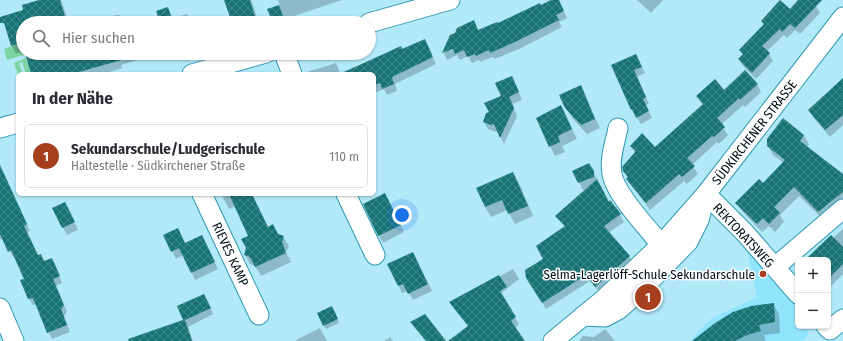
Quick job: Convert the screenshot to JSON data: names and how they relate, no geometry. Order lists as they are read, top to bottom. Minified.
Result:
{"streets":{"street":["SÜDKIRCHENER STRASSE","REKTORATSWEG","RIEVES KAMP"]},"crossings":[["SÜDKIRCHENER STRASSE","REKTORATSWEG"]],"places":["Selma-Lagerlöff-Schule Sekundarschule"],"page":{"search":"Hier suchen","heading":"In der Nähe","list":[{"mark":"1","name":"Sekundarschule/Ludgerischule","note":"Haltestelle · Südkirchener Straße","value":"110 m"}],"map_buttons":["+","−"],"pins":"1"}}
